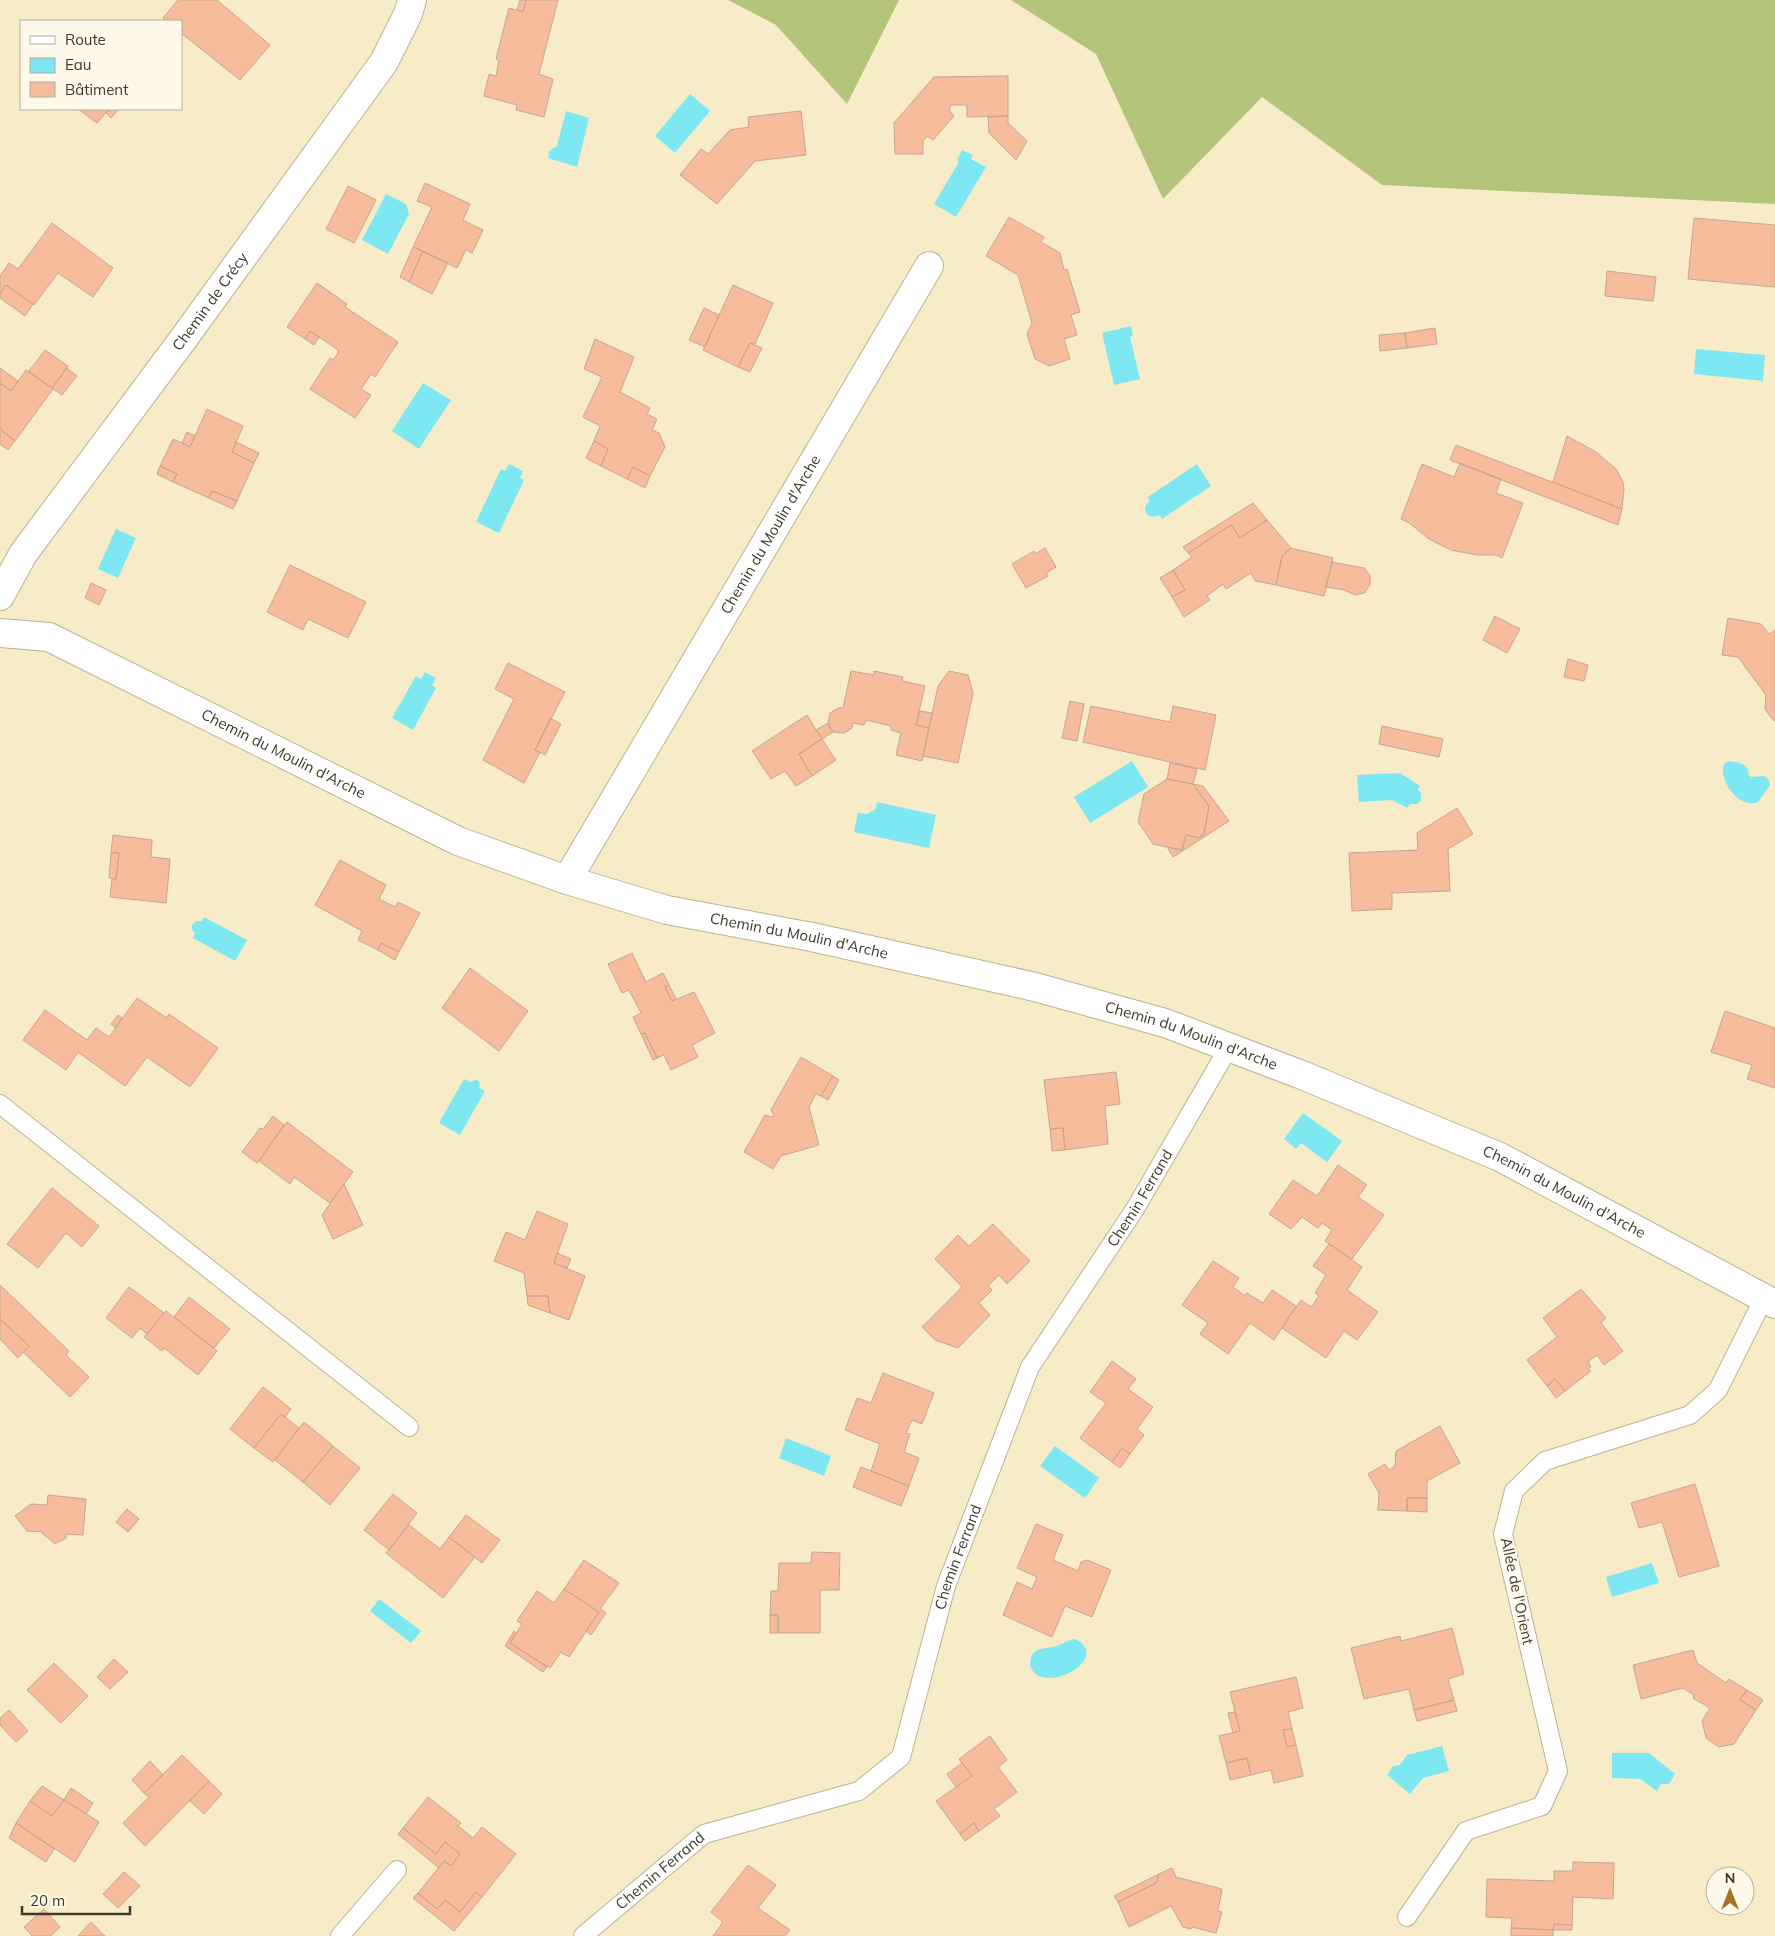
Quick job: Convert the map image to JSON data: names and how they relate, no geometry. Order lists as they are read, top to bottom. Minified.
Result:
{"streets":{"street":["Chemin de Crécy","Chemin du Moulin d'Arche"],"lane":["Chemin Ferrand","Allée de l'Orient"]},"crossings":[["Chemin du Moulin d'Arche","Chemin Ferrand"],["Chemin du Moulin d'Arche","Allée de l'Orient"]],"legend":["Route","Eau","Bâtiment"],"scale_bar":"20 m","north":"top"}
